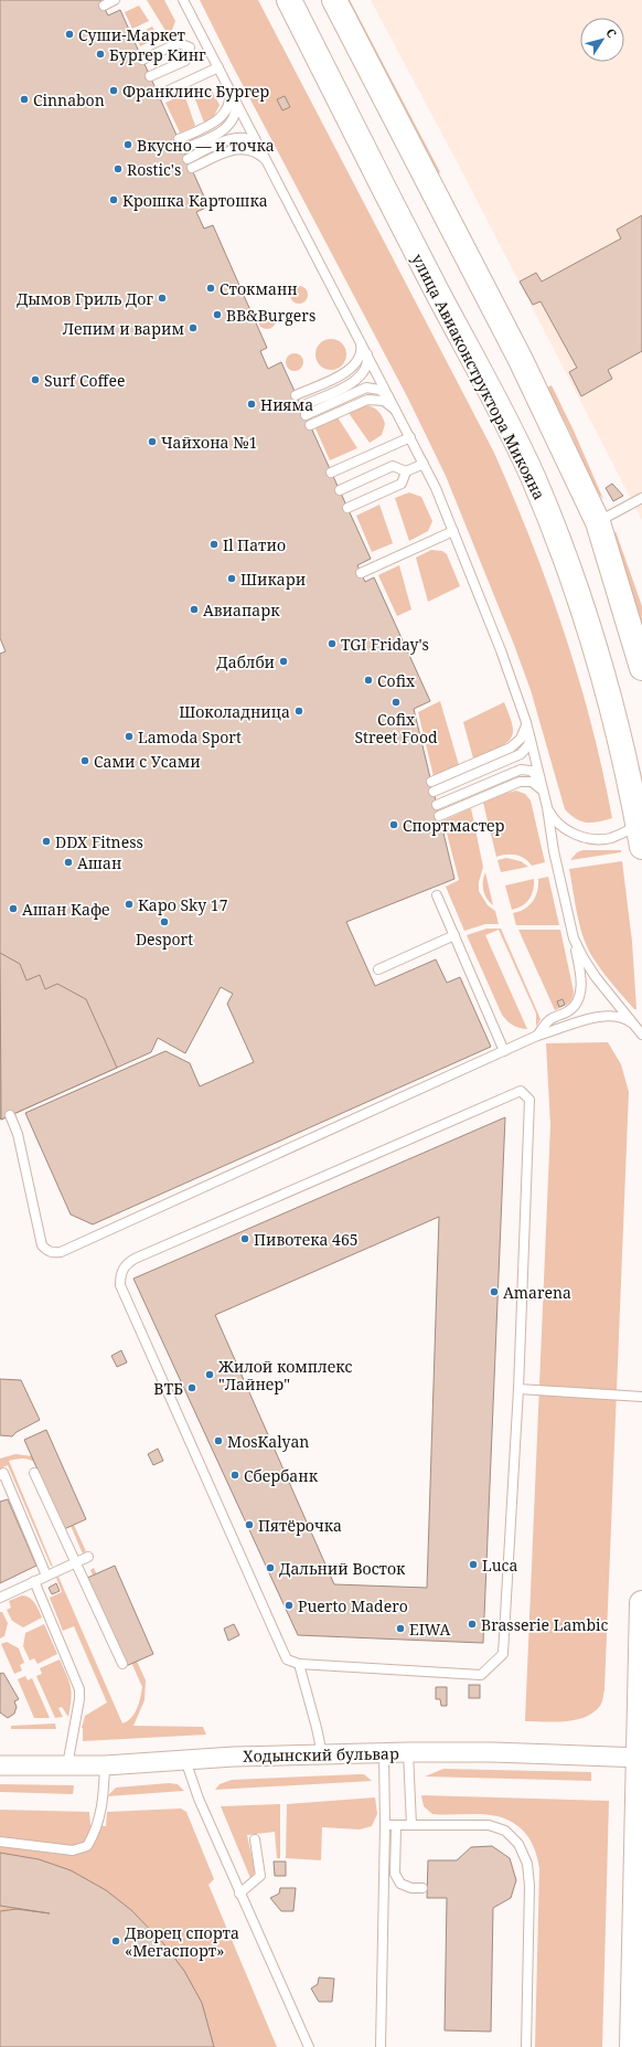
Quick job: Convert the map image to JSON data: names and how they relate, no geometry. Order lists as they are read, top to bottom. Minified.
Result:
{"streets":{"street":["улица Авиаконструктора Микояна","Ходынский бульвар"]},"places":["Суши-Маркет","Бургер Кинг","Франклинс Бургер","Cinnabon","Вкусно — и точка","Rostic's","Крошка Картошка","Стокманн","Дымов Гриль Дог","BB&Burgers","Лепим и варим","Surf Coffee","Нияма","Чайхона №1","Il Патио","Шикари","Авиапарк","TGI Friday's","Даблби","Cofix","Cofix Street Food","Шоколадница","Lamoda Sport","Сами с Усами","Спортмастер","DDX Fitness","Ашан","Каро Sky 17","Ашан Кафе","Desport","Пивотека 465","Amarena","Жилой комплекс \"Лайнер\"","ВТБ","MosKalyan","Сбербанк","Пятёрочка","Luca","Дальний Восток","Puerto Madero","Brasserie Lambic","EIWA","Дворец спорта «Мегаспорт»"],"north":"top right"}
